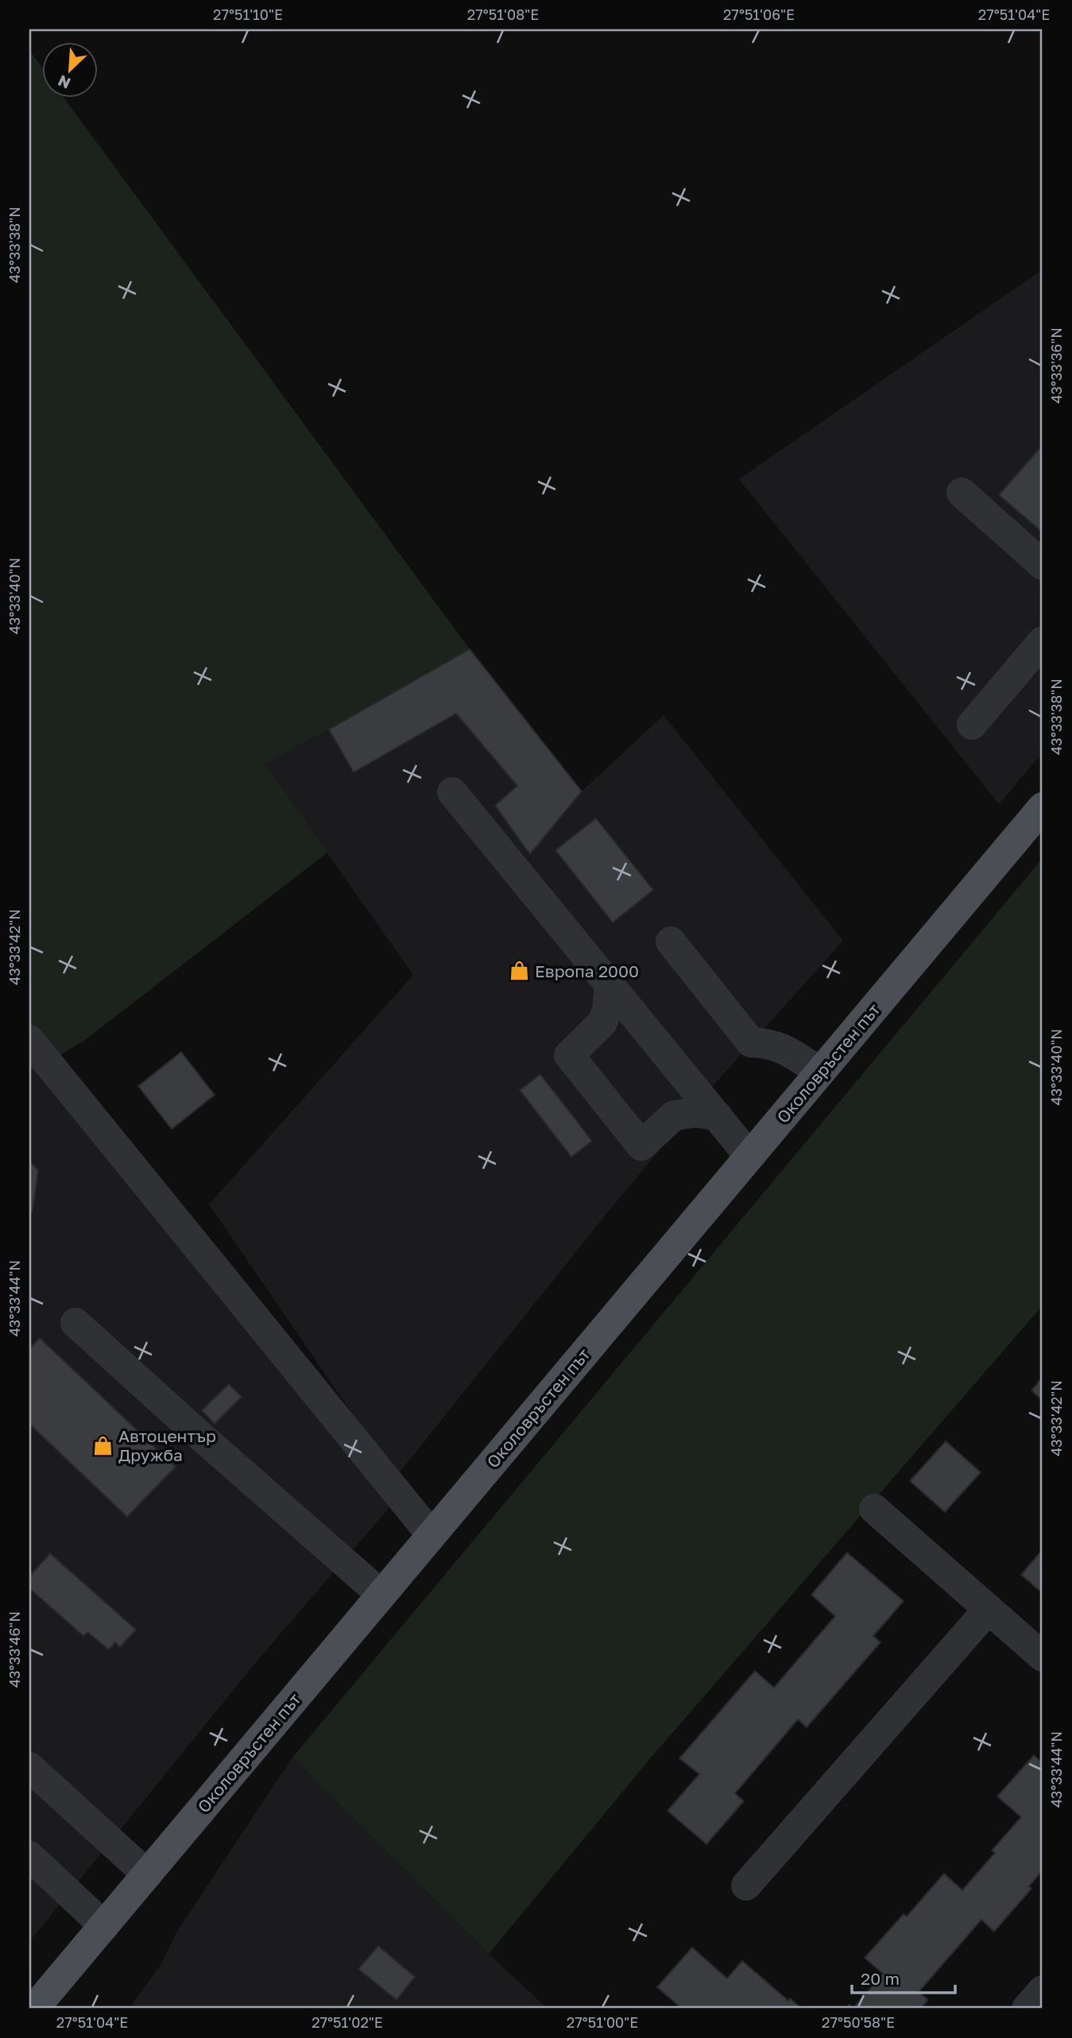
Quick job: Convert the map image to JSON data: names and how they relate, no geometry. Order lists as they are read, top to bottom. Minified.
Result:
{"streets":{"main road":["Околовръстен път"]},"places":{"shop":["Европа 2000","Автоцентър Дружба"]},"scale_bar":"20 m","north":"bottom left","coordinates":["27°51'10\"E","27°51'08\"E","27°51'06\"E","27°51'04\"E","43°33'38\"N","43°33'36\"N","43°33'40\"N","43°33'42\"N","43°33'44\"N","43°33'46\"N","27°51'02\"E","27°51'00\"E","27°50'58\"E"]}
